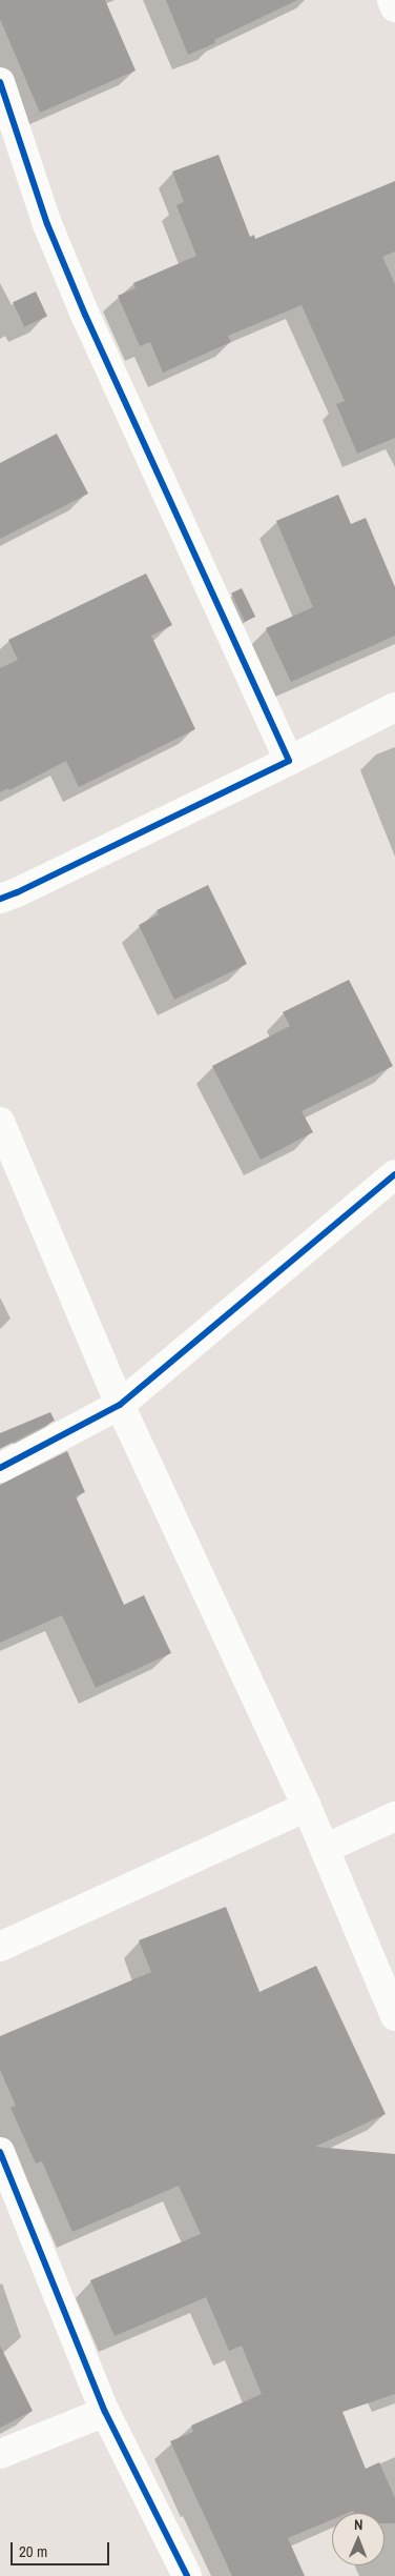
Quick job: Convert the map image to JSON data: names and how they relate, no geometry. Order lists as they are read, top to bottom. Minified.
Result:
{"scale_bar":"20 m","north":"top"}
